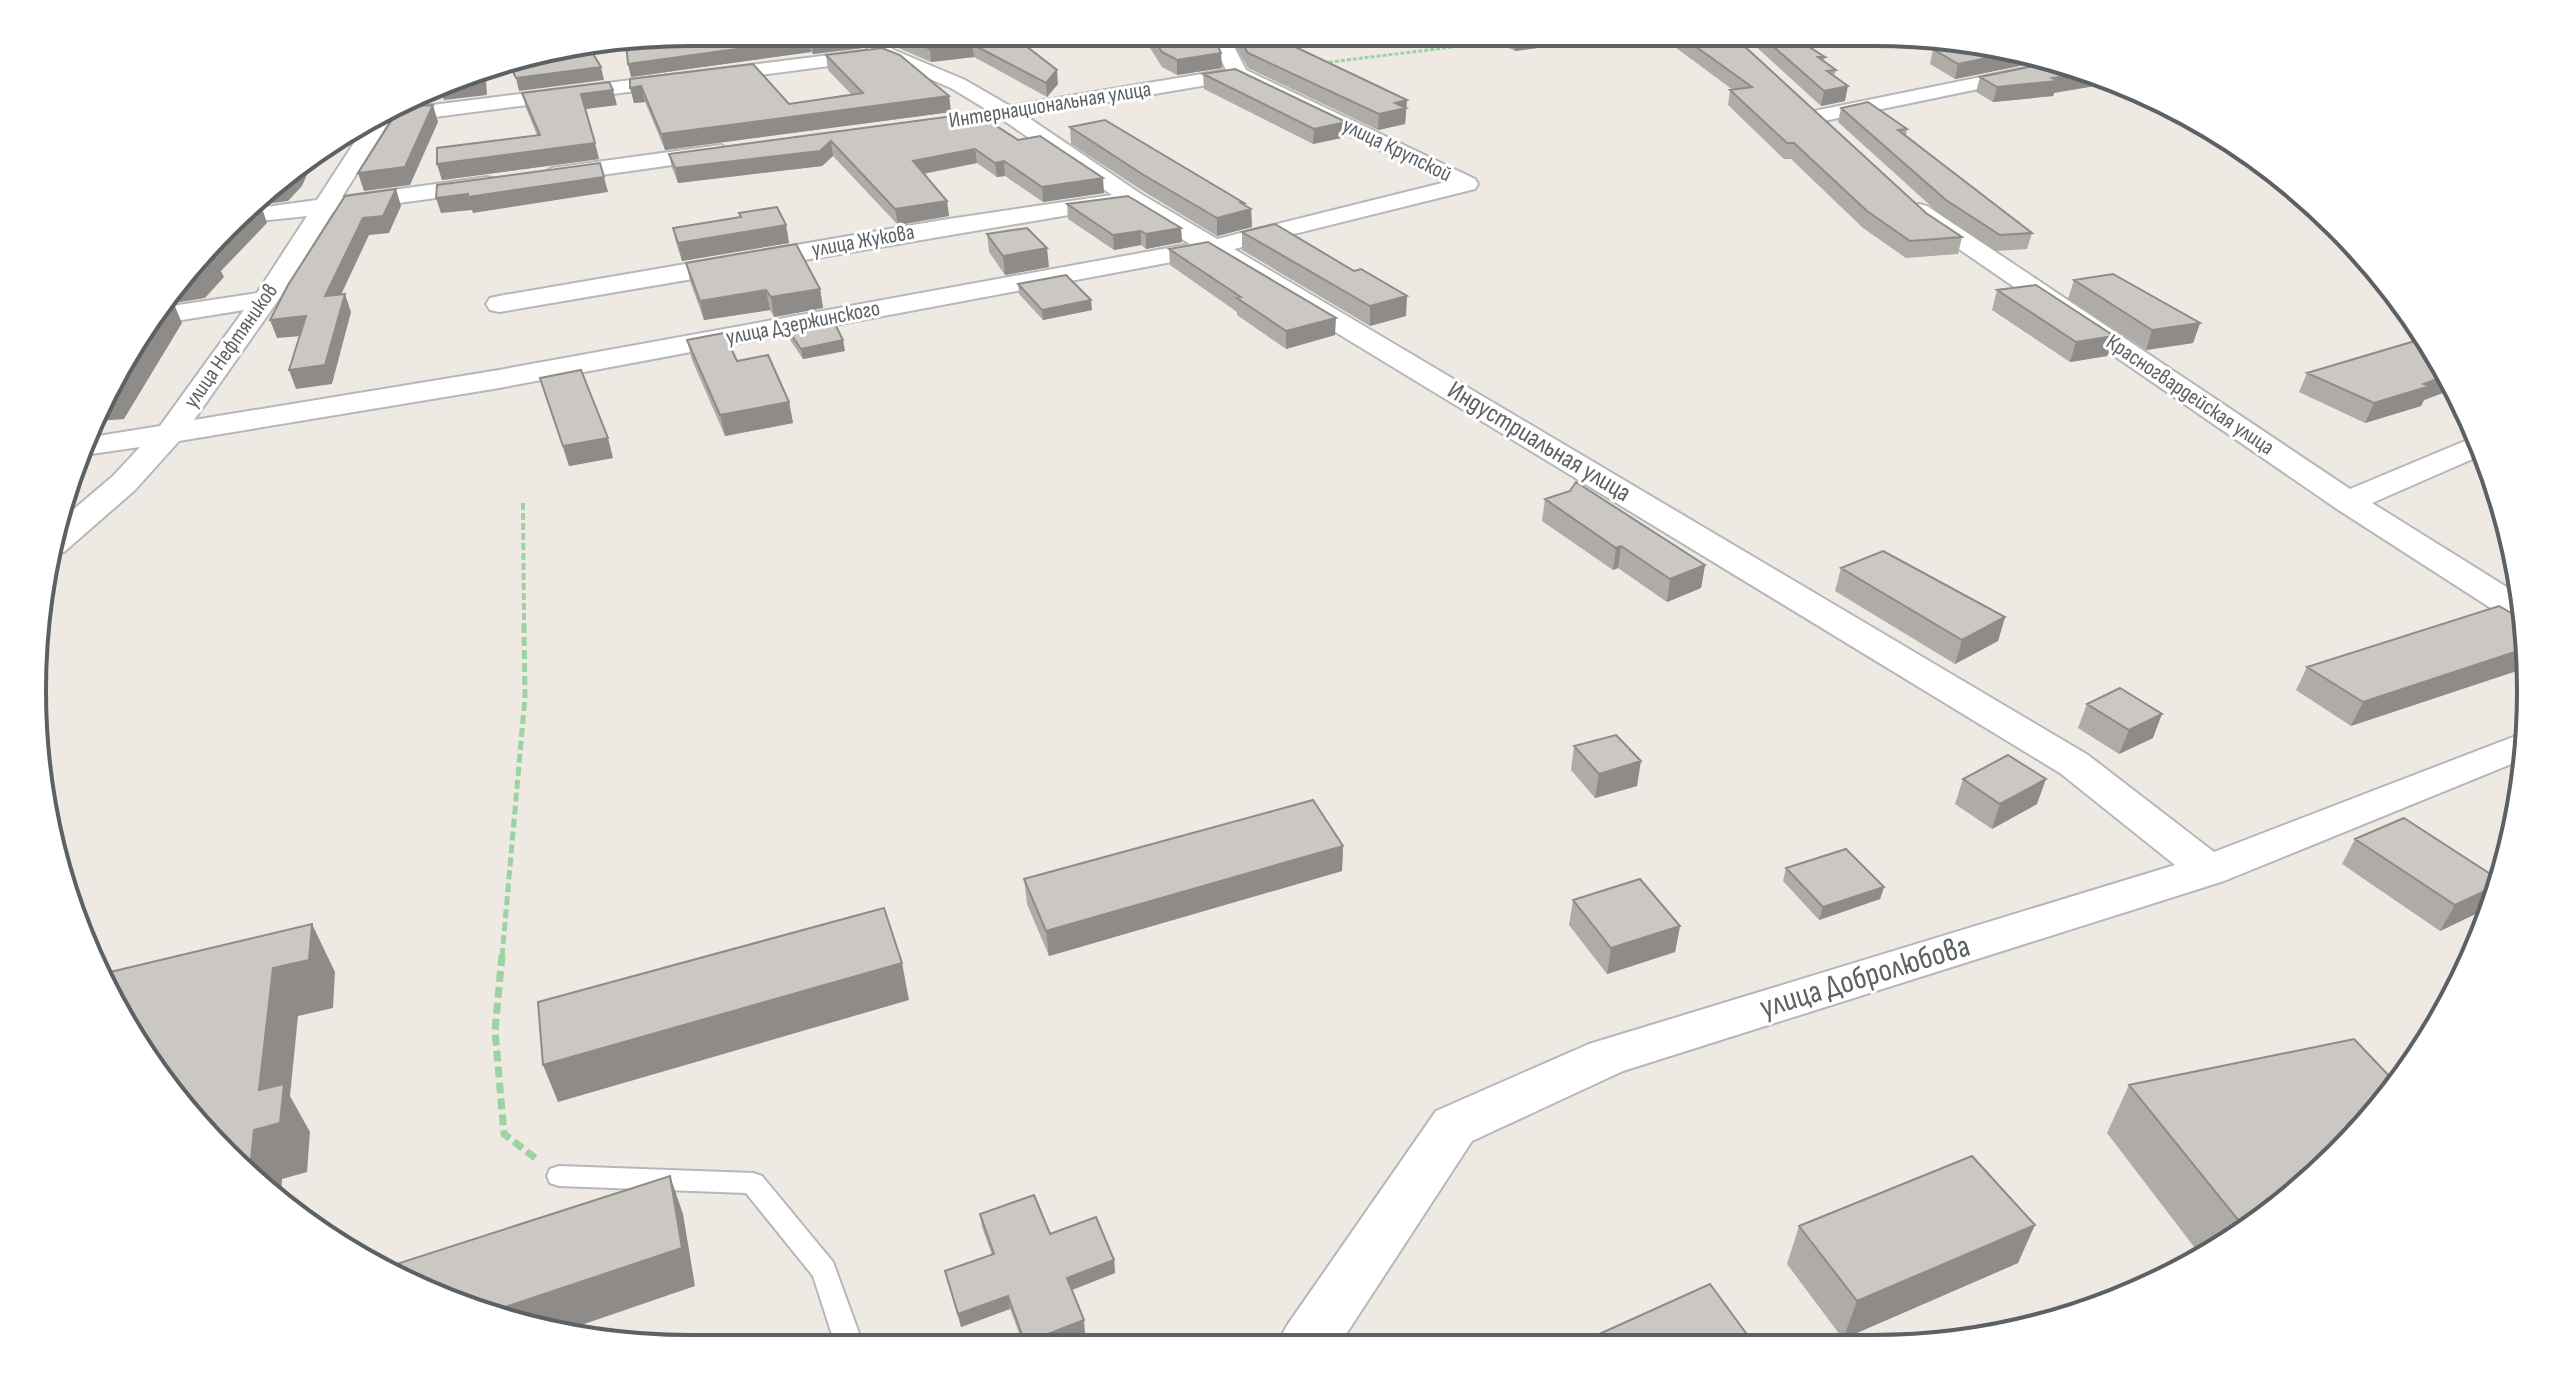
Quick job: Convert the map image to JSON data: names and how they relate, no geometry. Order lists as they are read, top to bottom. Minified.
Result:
{"streets":{"street":["Интернациональная улица","улица Крупской","улица Жукова","улица Дзержинского","улица Нефтяников","Красногвардейская улица","Индустриальная улица","улица Добролюбова"]},"crossings":[["Интернациональная улица","улица Крупской"],["Интернациональная улица","Индустриальная улица"],["улица Крупской","улица Дзержинского"],["улица Жукова","Индустриальная улица"],["улица Дзержинского","улица Нефтяников"],["улица Дзержинского","Индустриальная улица"],["Индустриальная улица","улица Добролюбова"]]}
